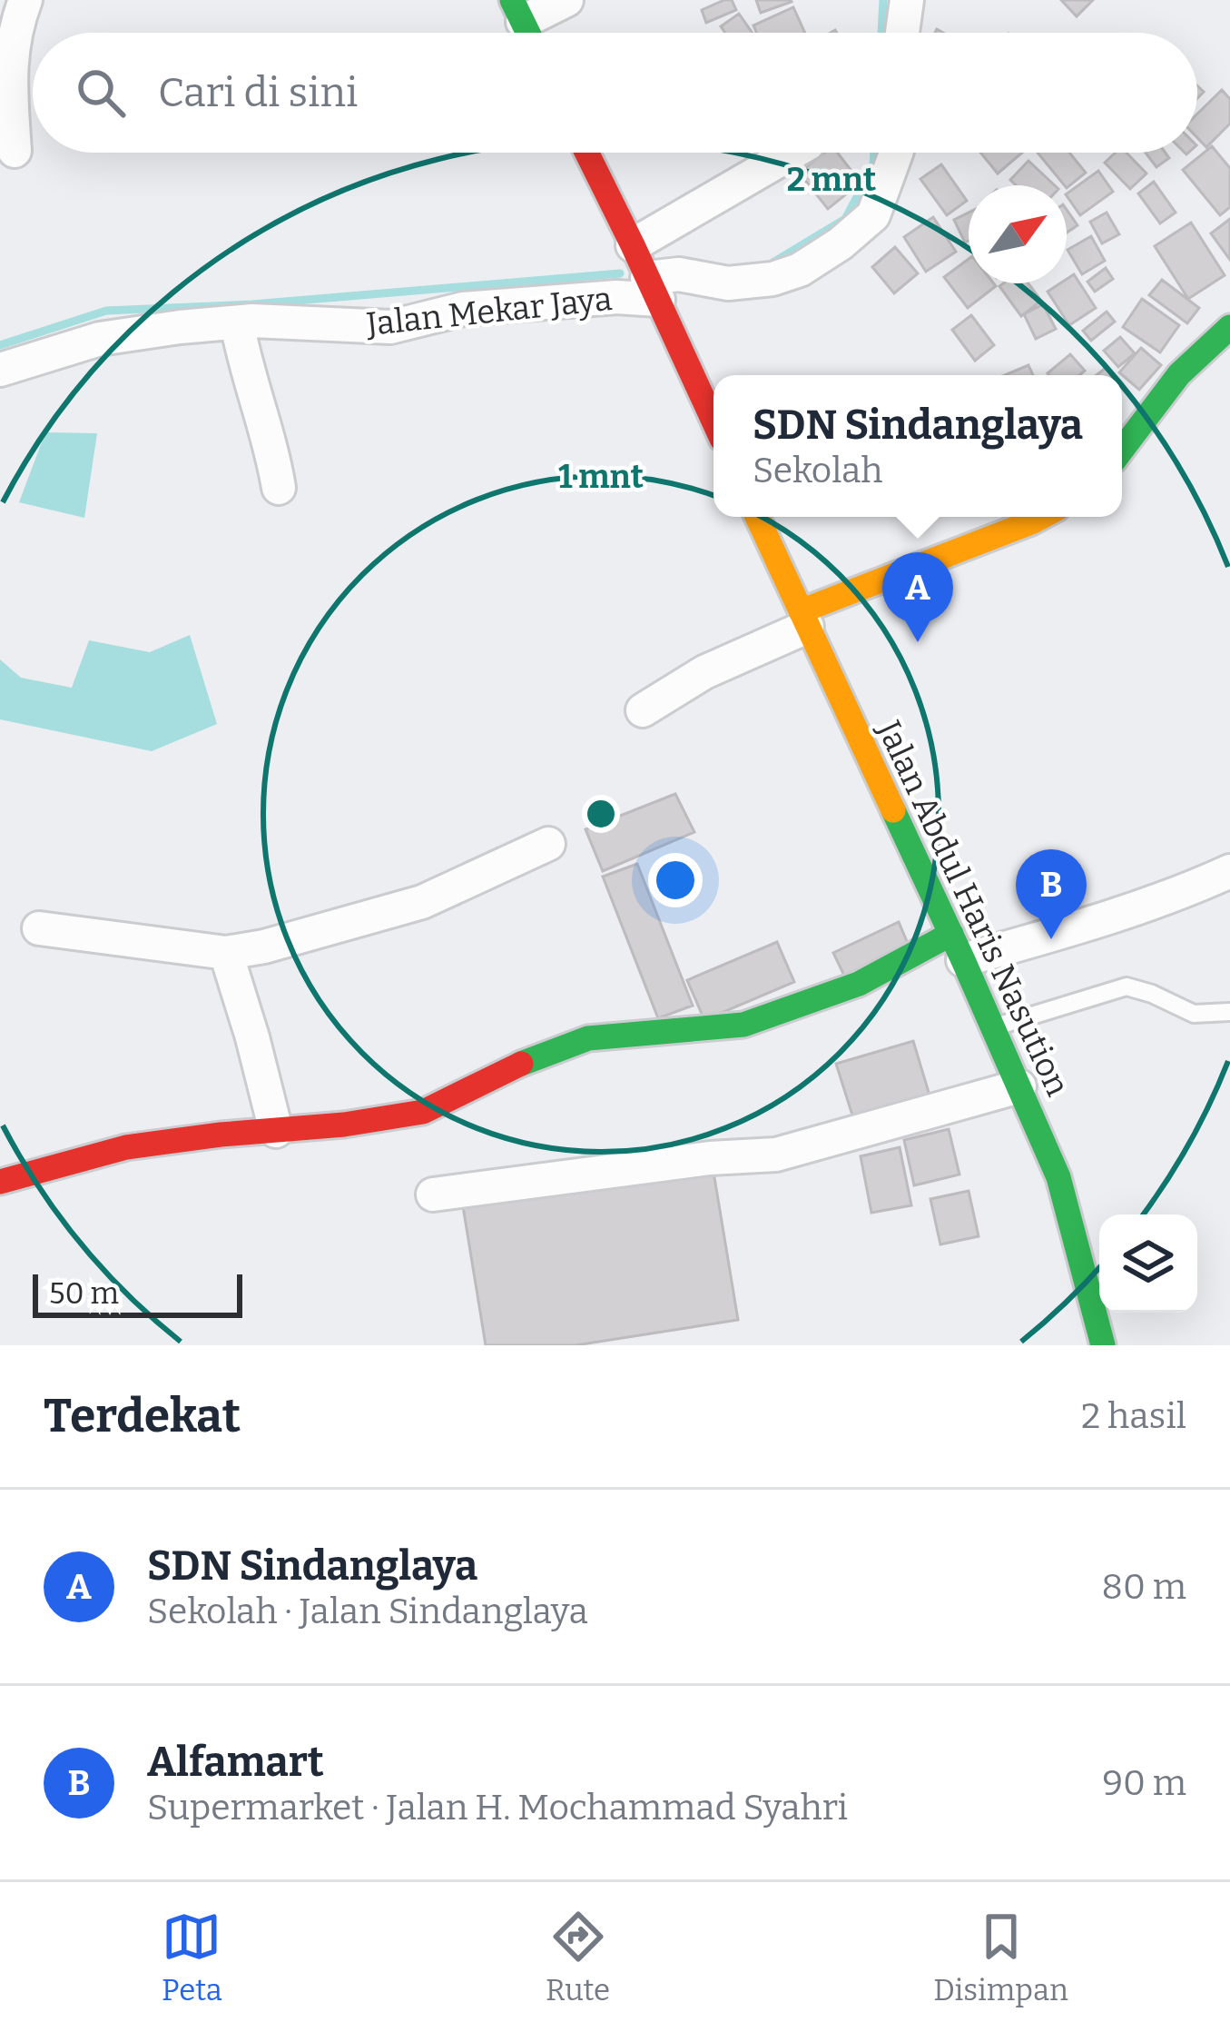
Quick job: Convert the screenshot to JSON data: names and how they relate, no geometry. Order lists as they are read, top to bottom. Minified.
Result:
{"streets":{"main road":["Jalan Abdul Haris Nasution"],"street":["Jalan Mekar Jaya"]},"scale_bar":"50 m","north":"top right","page":{"search":"Cari di sini","popup":["SDN Sindanglaya","Sekolah"],"pins":["A","B"],"scale":"50 m","heading":["Terdekat","2 hasil"],"list":[{"mark":"A","name":"SDN Sindanglaya","note":"Sekolah · Jalan Sindanglaya","value":"80 m"},{"mark":"B","name":"Alfamart","note":"Supermarket · Jalan H. Mochammad Syahri","value":"90 m"}],"nav":["Peta","Rute","Disimpan"]},"rings":["2 mnt","1 mnt"]}
